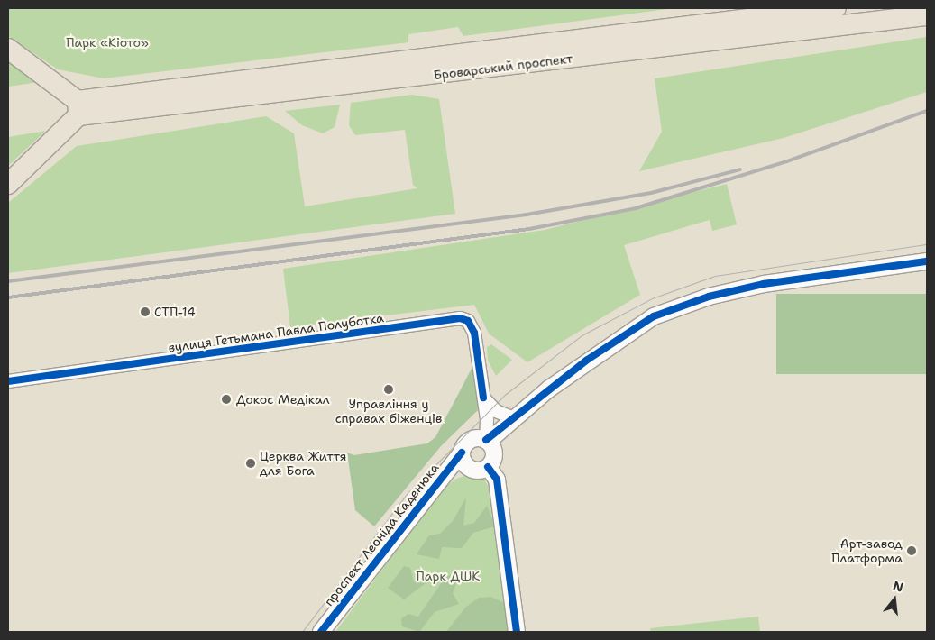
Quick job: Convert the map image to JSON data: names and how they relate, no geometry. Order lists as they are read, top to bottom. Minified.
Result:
{"streets":{"highway":["Броварський проспект"],"street":["вулиця Гетьмана Павла Полуботка","проспект Леоніда Каденюка"]},"crossings":[["вулиця Гетьмана Павла Полуботка","проспект Леоніда Каденюка"]],"parks":["Парк «Кіото»","Парк ДШК"],"places":["СТП-14","Управління у справах біженців","Докос Медікал","Церква Життя для Бога","Арт-завод Платформа"],"north":"top"}
